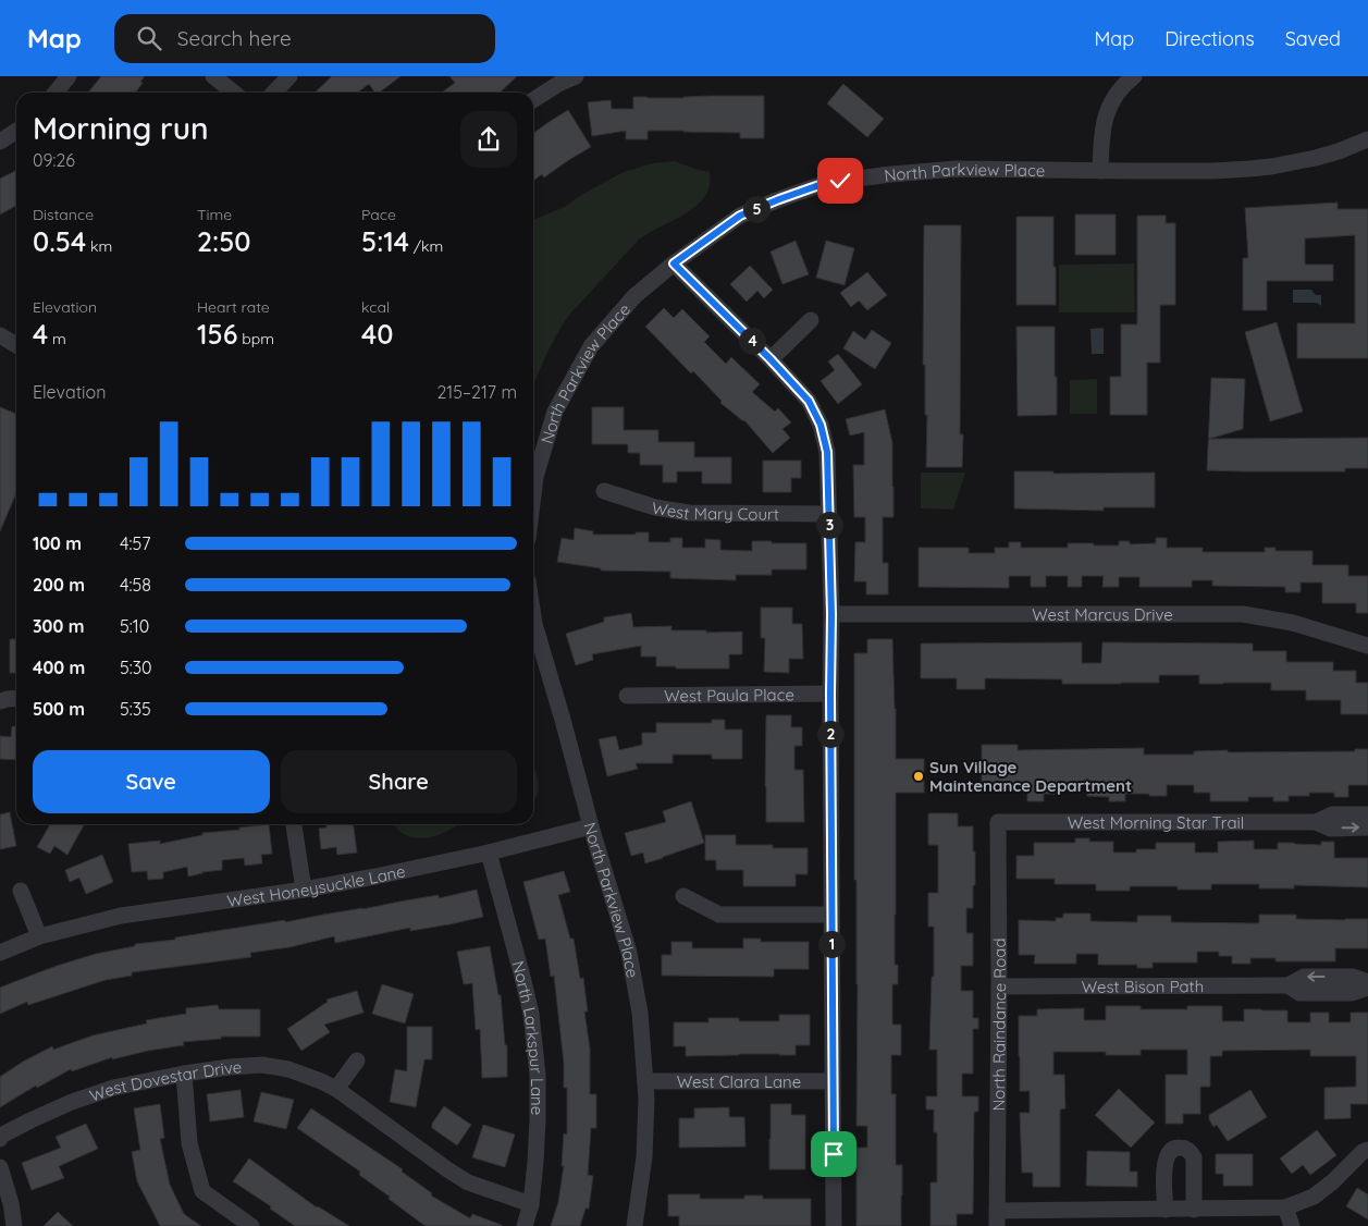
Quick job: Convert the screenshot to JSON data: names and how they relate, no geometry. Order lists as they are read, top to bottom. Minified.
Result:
{"streets":{"street":["North Parkview Place","West Mary Court","West Marcus Drive","West Paula Place","West Morning Star Trail","West Honeysuckle Lane","West Bison Path","North Raindance Road","North Larkspur Lane","West Clara Lane","West Dovestar Drive"]},"crossings":[["North Parkview Place","West Honeysuckle Lane"],["North Parkview Place","West Clara Lane"],["West Morning Star Trail","North Raindance Road"],["West Honeysuckle Lane","North Larkspur Lane"],["West Bison Path","North Raindance Road"],["North Larkspur Lane","West Dovestar Drive"]],"places":["Sun Village Maintenance Department"],"page":{"header":"Map","search":"Search here","nav":["Map","Directions","Saved"],"heading":["Morning run","09:26"],"stats":[["Distance","0.54 km"],["Time","2:50"],["Pace","5:14 /km"],["Elevation","4 m"],["Heart rate","156 bpm"],["kcal","40"]],"pins":["5","4","3","2","1"],"chart":["Elevation","215–217 m"],"list":[{"name":"100 m","note":"4:57"},{"name":"200 m","note":"4:58"},{"name":"300 m","note":"5:10"},{"name":"400 m","note":"5:30"},{"name":"500 m","note":"5:35"}],"buttons":["Save","Share"]}}
